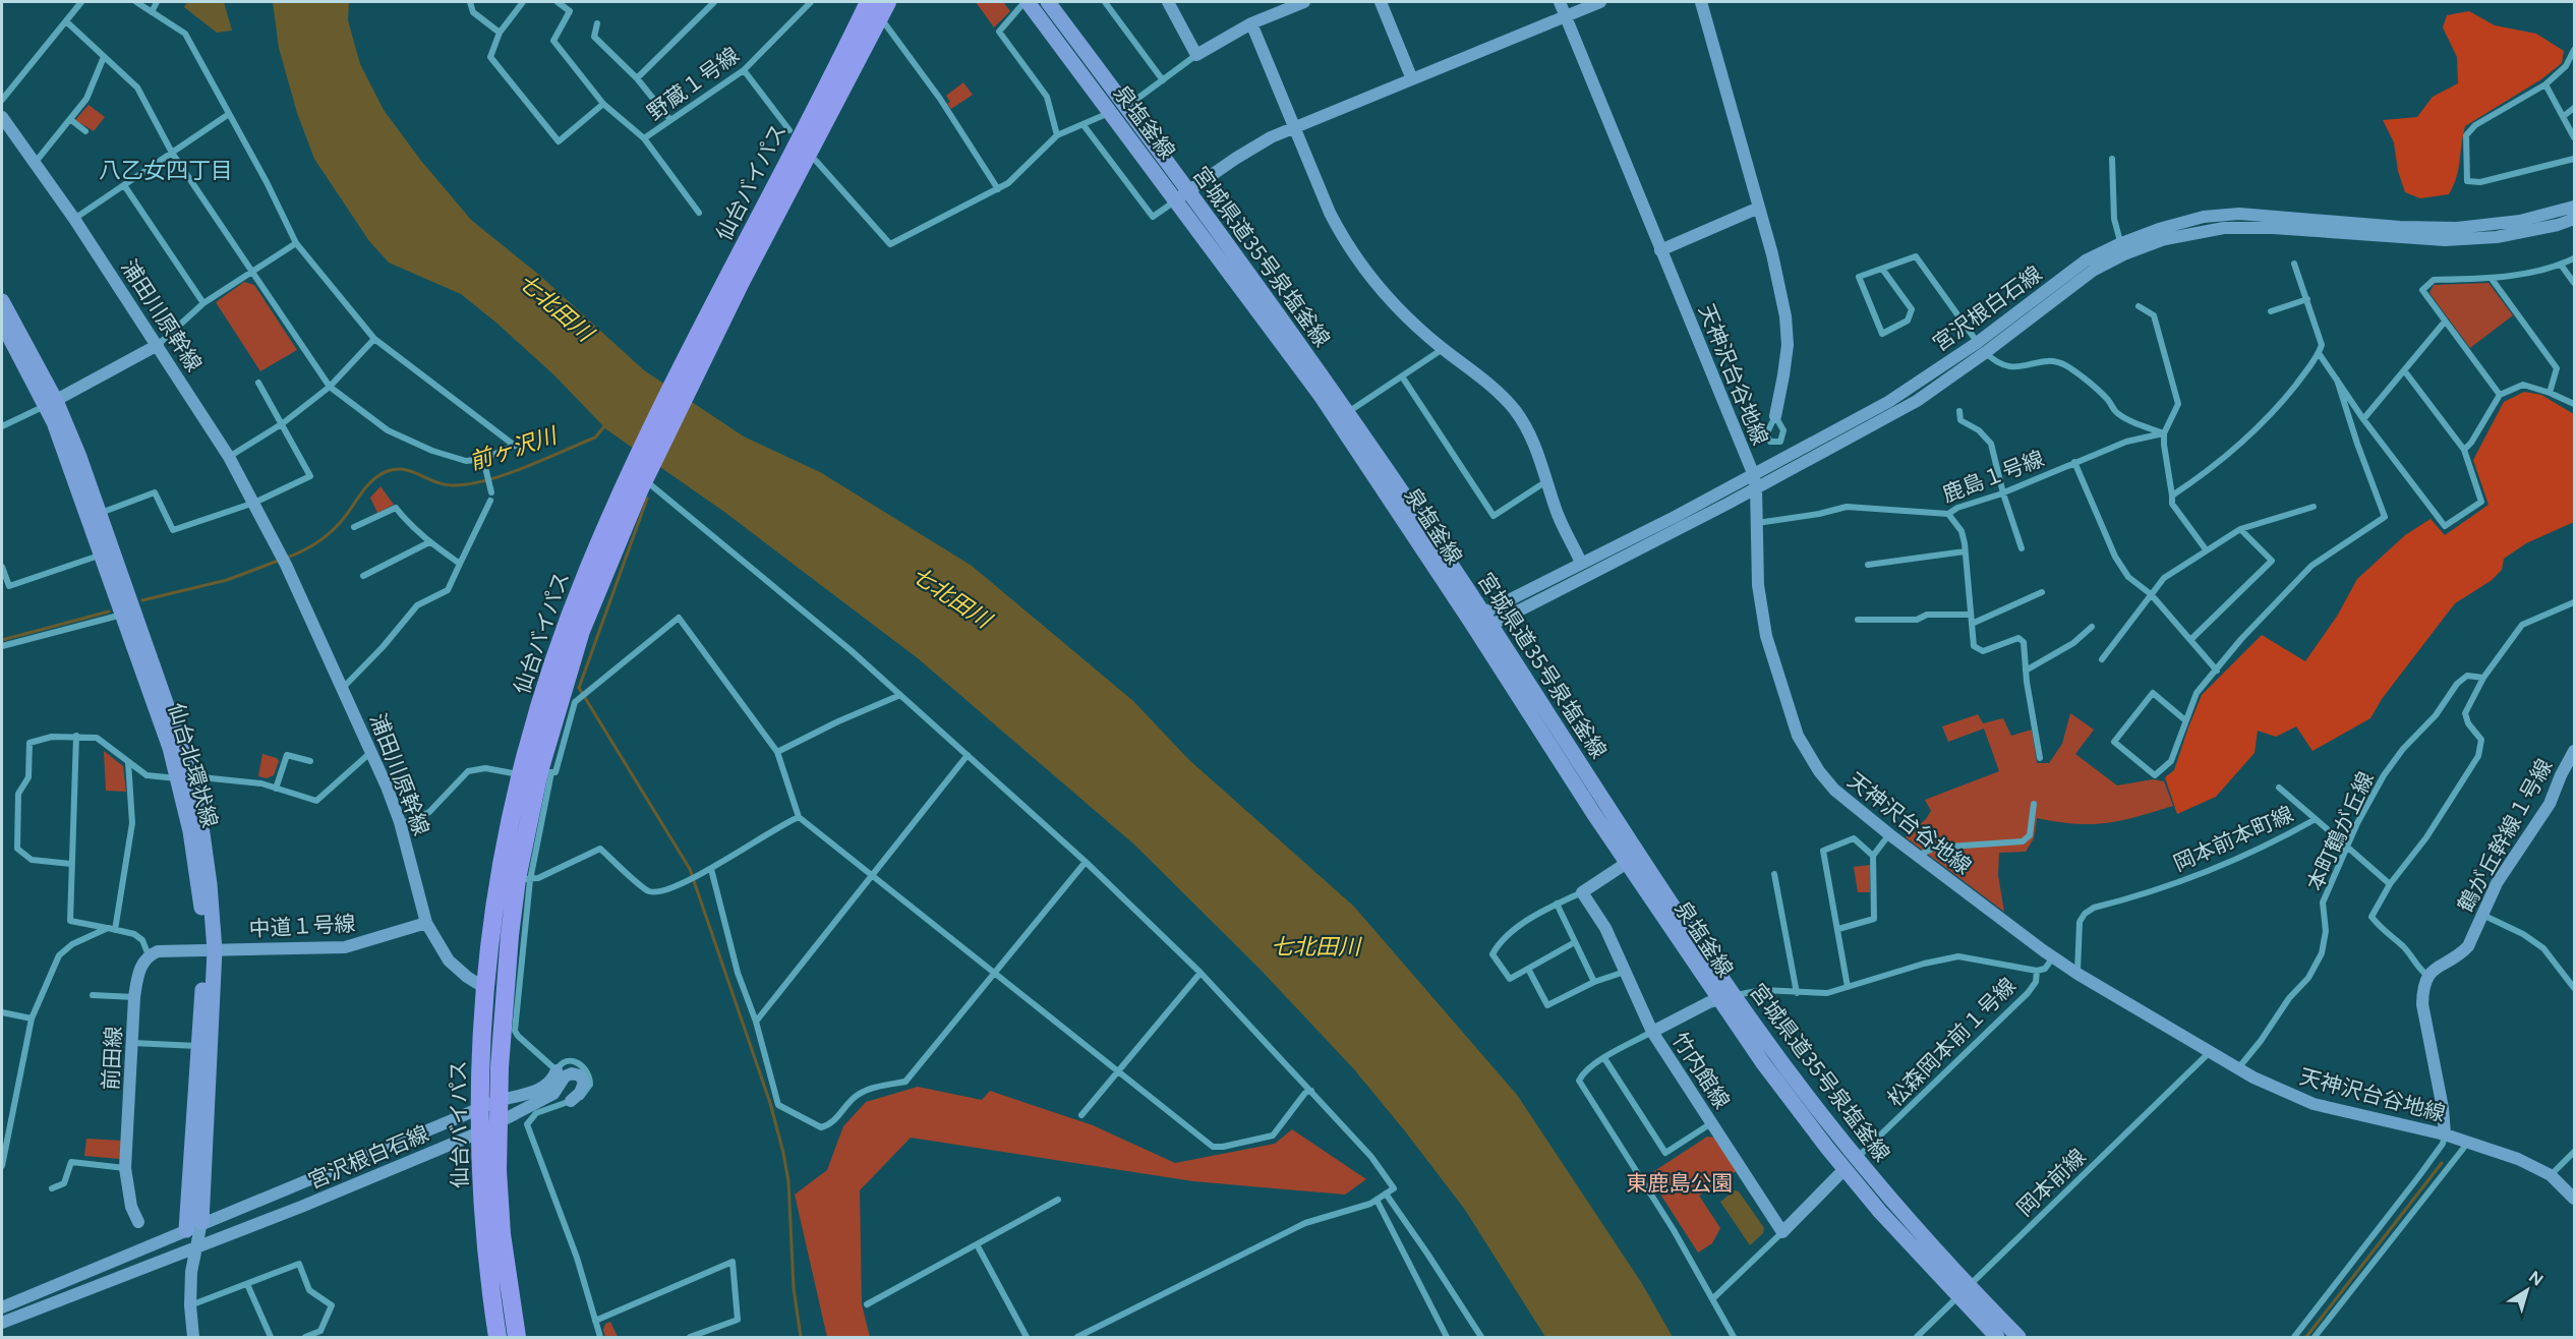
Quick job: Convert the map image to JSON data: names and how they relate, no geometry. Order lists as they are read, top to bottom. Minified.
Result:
{"streets":{"highway":["仙台バイパス"],"main road":["泉塩釜線","宮城県道35号泉塩釜線","仙台北環状線"],"street":["野蔵１号線","宮沢根白石線","浦田川原幹線","天神沢台谷地線","鹿島１号線","本町鶴が丘線","鶴が丘幹線１号線","岡本前本町線","中道１号線","松森岡本前１号線","前田線","竹内館線","岡本前線"]},"crossings":[["泉塩釜線","宮城県道35号泉塩釜線"],["泉塩釜線","宮沢根白石線"],["泉塩釜線","松森岡本前１号線"],["仙台バイパス","宮沢根白石線"],["仙台バイパス","浦田川原幹線"],["宮城県道35号泉塩釜線","宮沢根白石線"],["宮城県道35号泉塩釜線","松森岡本前１号線"],["宮城県道35号泉塩釜線","岡本前線"],["宮沢根白石線","天神沢台谷地線"],["宮沢根白石線","仙台北環状線"],["浦田川原幹線","中道１号線"],["天神沢台谷地線","鹿島１号線"],["天神沢台谷地線","本町鶴が丘線"],["天神沢台谷地線","岡本前本町線"],["天神沢台谷地線","岡本前線"],["仙台北環状線","中道１号線"],["本町鶴が丘線","岡本前本町線"]],"districts":["八乙女四丁目"],"water":["七北田川","前ヶ沢川"],"parks":["東鹿島公園"],"north":"top right"}
